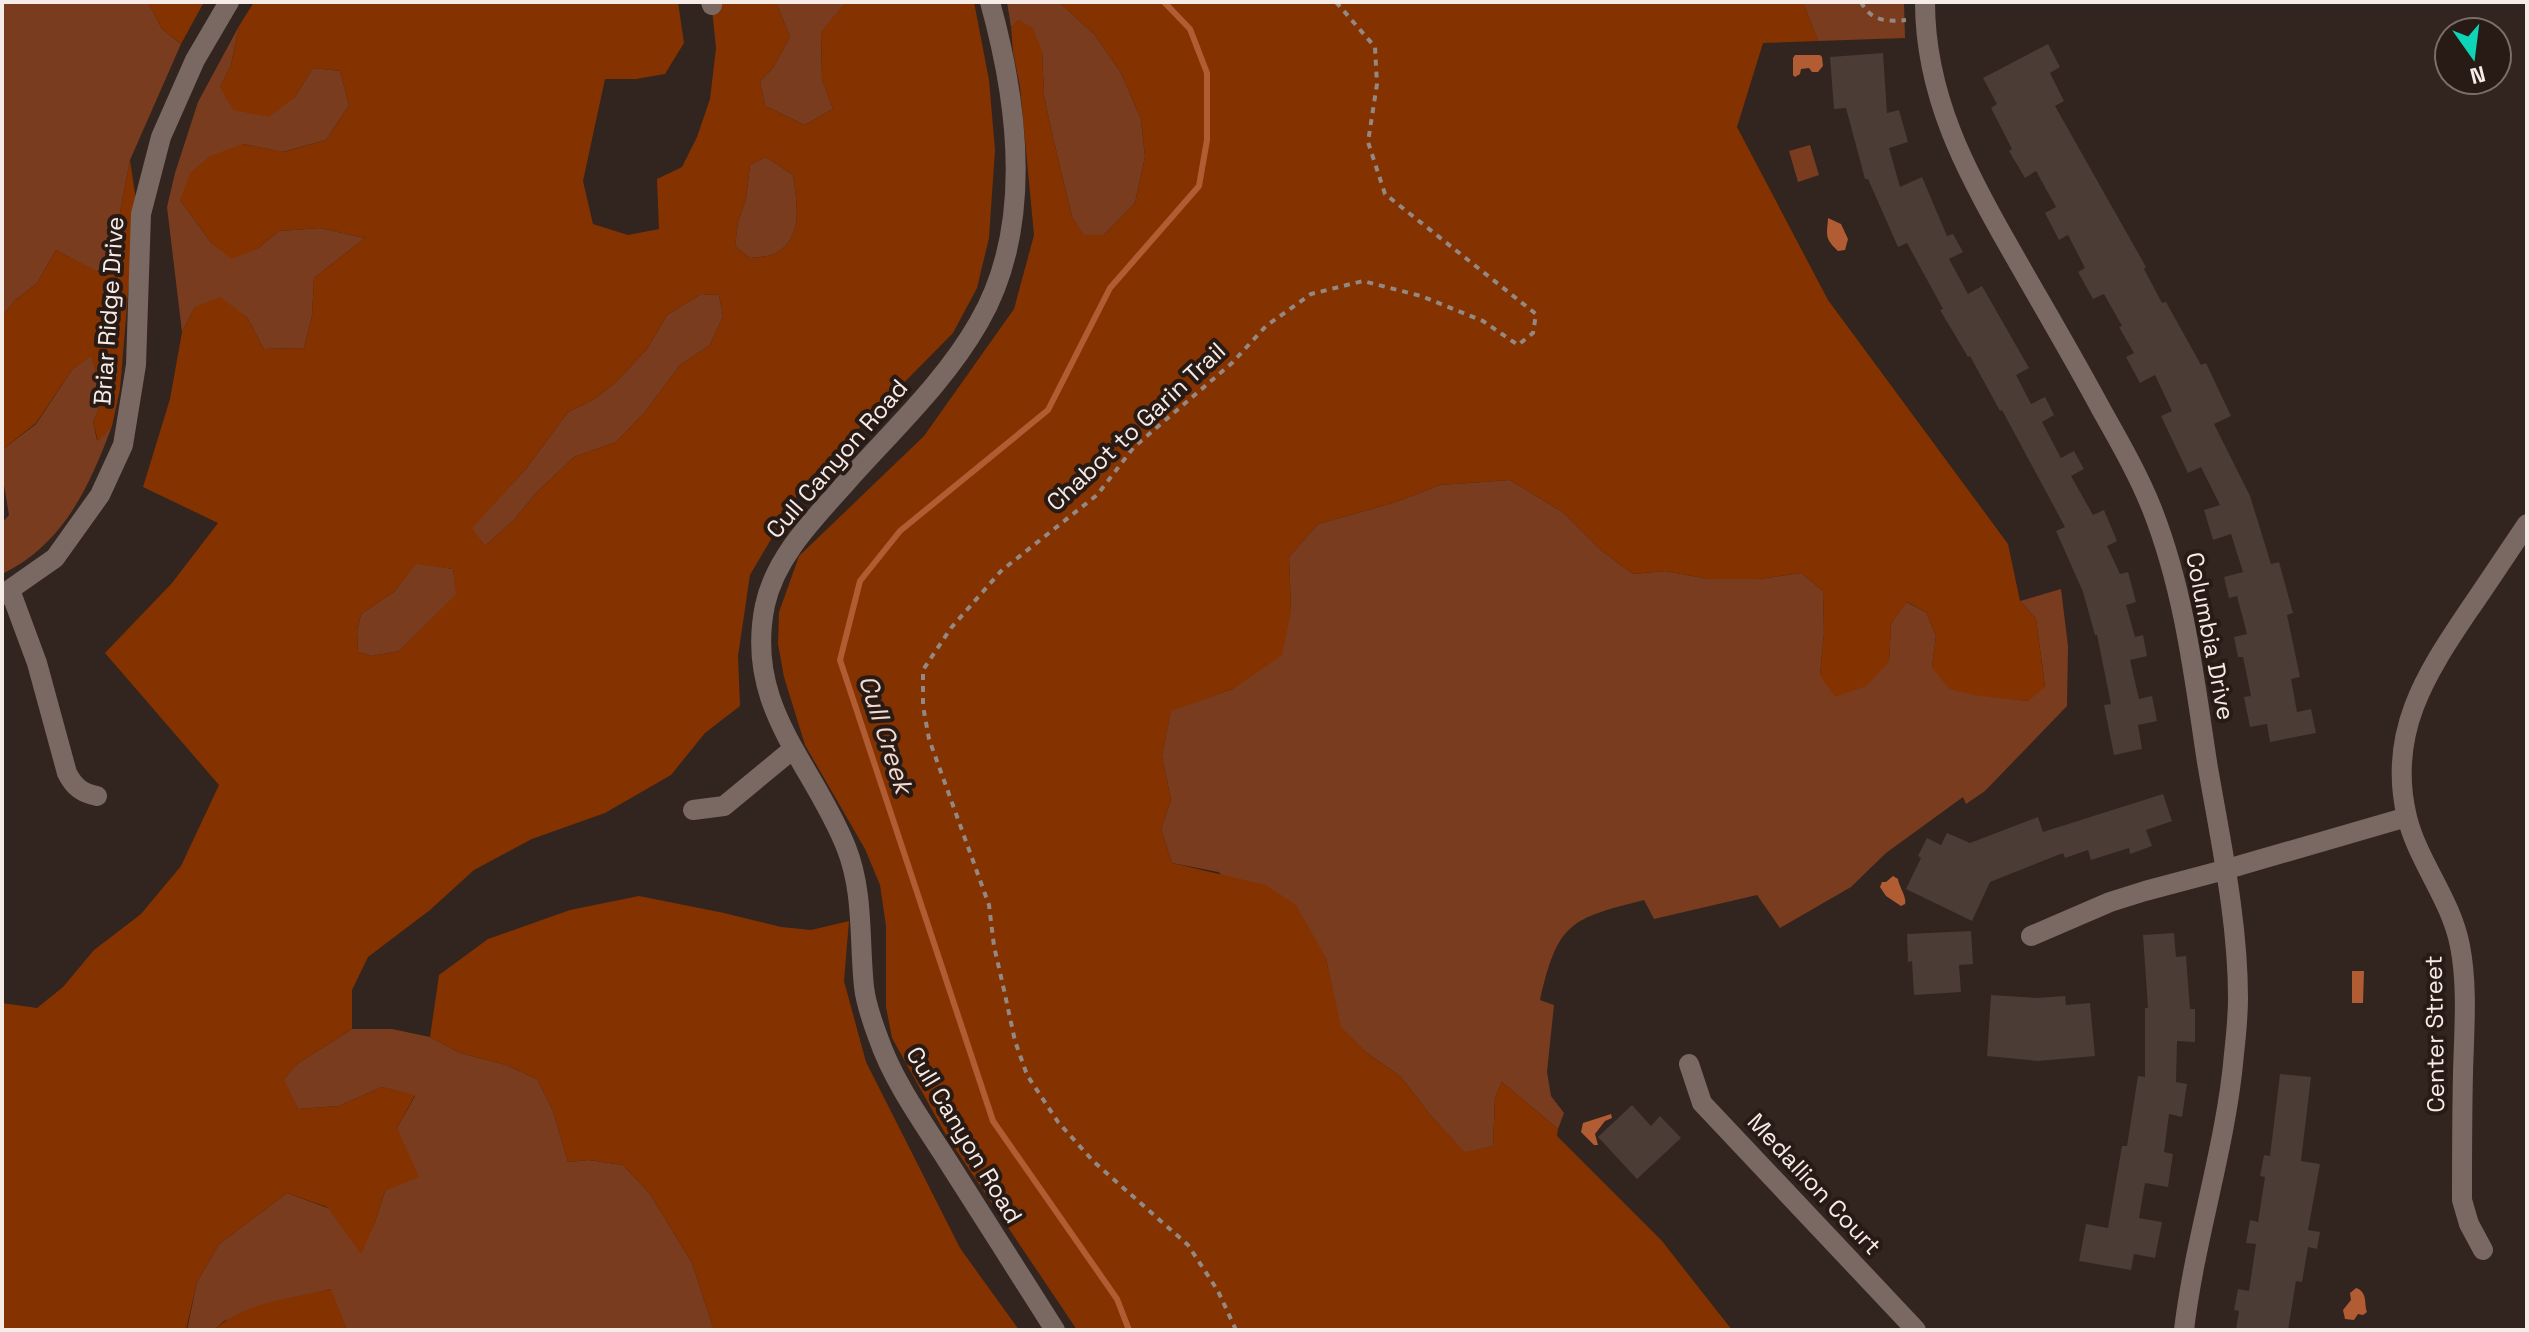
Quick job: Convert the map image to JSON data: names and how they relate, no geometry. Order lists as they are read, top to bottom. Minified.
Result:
{"streets":{"street":["Briar Ridge Drive","Cull Canyon Road","Columbia Drive","Center Street","Medallion Court"],"path":["Chabot to Garin Trail"]},"water":["Cull Creek"],"north":"bottom"}
